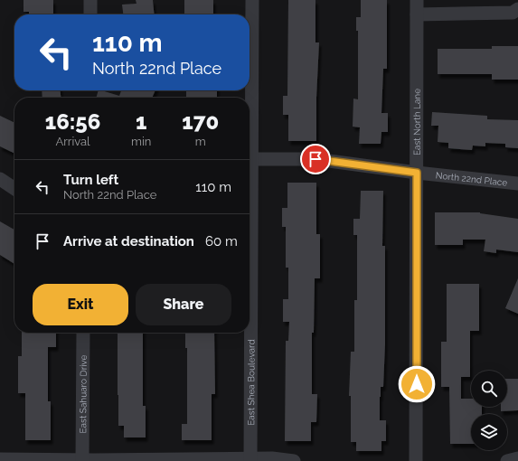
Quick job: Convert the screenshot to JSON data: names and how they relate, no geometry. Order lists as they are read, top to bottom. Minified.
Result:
{"streets":{"street":["East North Lane","North 22nd Place","East Shea Boulevard","East Sahuaro Drive"]},"crossings":[["East North Lane","North 22nd Place"],["North 22nd Place","East Shea Boulevard"]],"page":{"turn":["110 m","North 22nd Place"],"eta":["16:56","Arrival","1","min","170","m"],"list":[{"name":"Turn left","note":"North 22nd Place","value":"110 m"},{"name":"Arrive at destination","value":"60 m"}],"buttons":["Exit","Share"]}}
